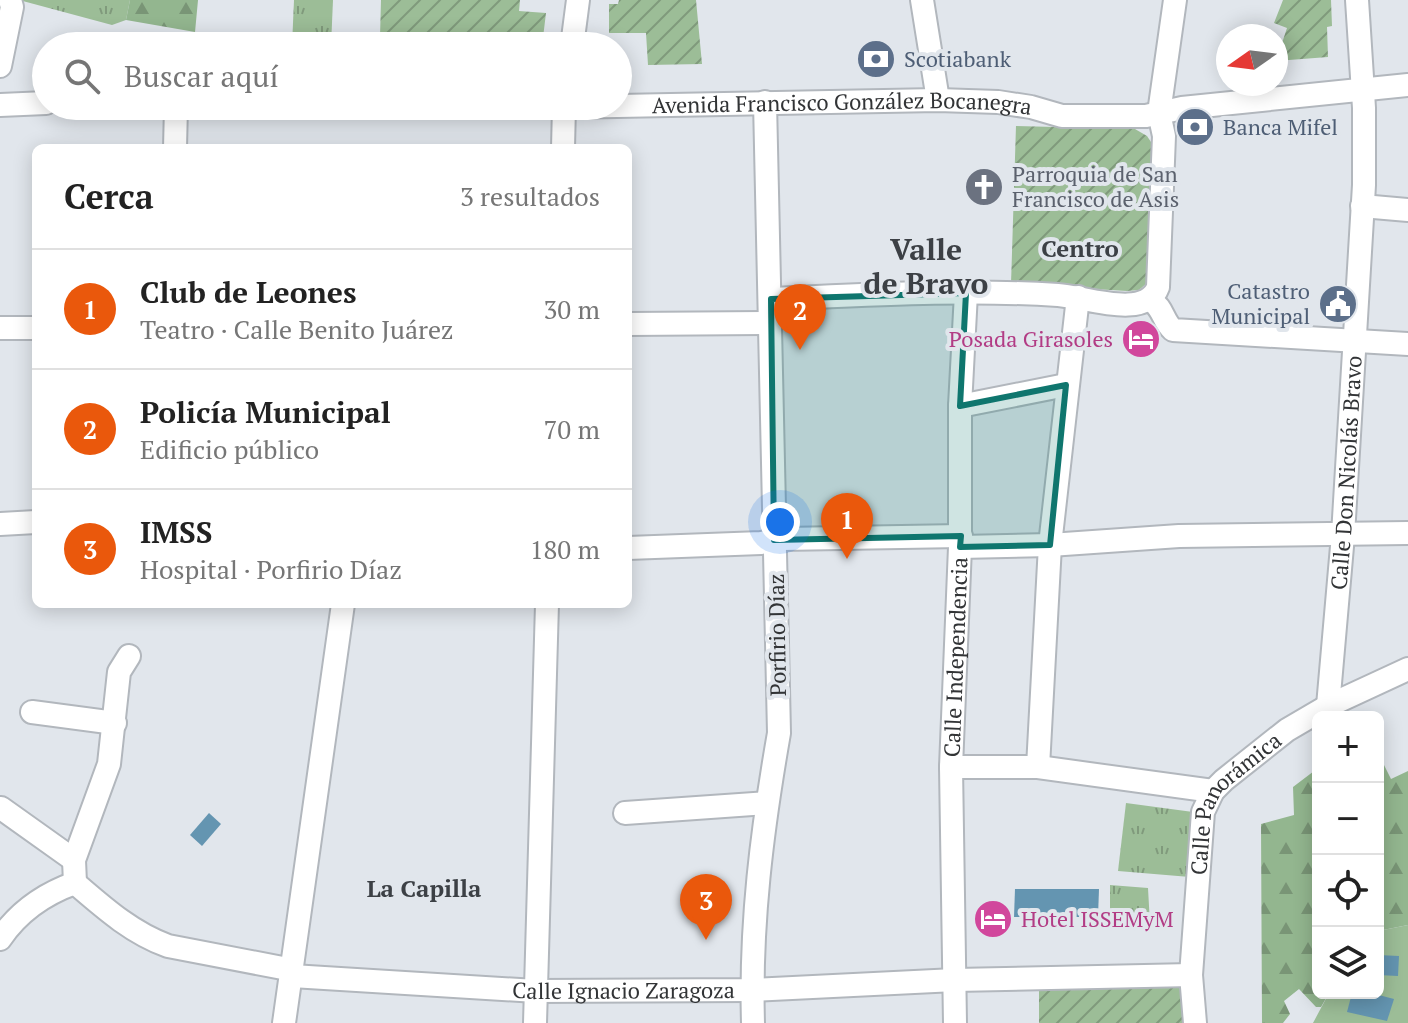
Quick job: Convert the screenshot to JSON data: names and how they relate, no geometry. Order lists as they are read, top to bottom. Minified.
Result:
{"streets":{"street":["Avenida Francisco González Bocanegra","Calle Don Nicolás Bravo","Porfirio Díaz","Calle Independencia","Calle Panorámica","Calle Ignacio Zaragoza"]},"crossings":[["Avenida Francisco González Bocanegra","Calle Don Nicolás Bravo"],["Avenida Francisco González Bocanegra","Porfirio Díaz"],["Calle Don Nicolás Bravo","Calle Panorámica"],["Porfirio Díaz","Calle Ignacio Zaragoza"],["Calle Independencia","Calle Ignacio Zaragoza"],["Calle Panorámica","Calle Ignacio Zaragoza"]],"districts":["Centro","Valle de Bravo","La Capilla"],"places":{"bank":["Scotiabank","Banca Mifel"],"church":["Parroquia de San Francisco de Asis"],"public building":["Catastro Municipal"],"hotel":["Posada Girasoles","Hotel ISSEMyM"]},"north":"left","page":{"search":"Buscar aquí","heading":["Cerca","3 resultados"],"list":[{"mark":"1","name":"Club de Leones","note":"Teatro · Calle Benito Juárez","value":"30 m"},{"mark":"2","name":"Policía Municipal","note":"Edificio público","value":"70 m"},{"mark":"3","name":"IMSS","note":"Hospital · Porfirio Díaz","value":"180 m"}],"pins":["2","1","3"],"map_buttons":["+","−"]}}
